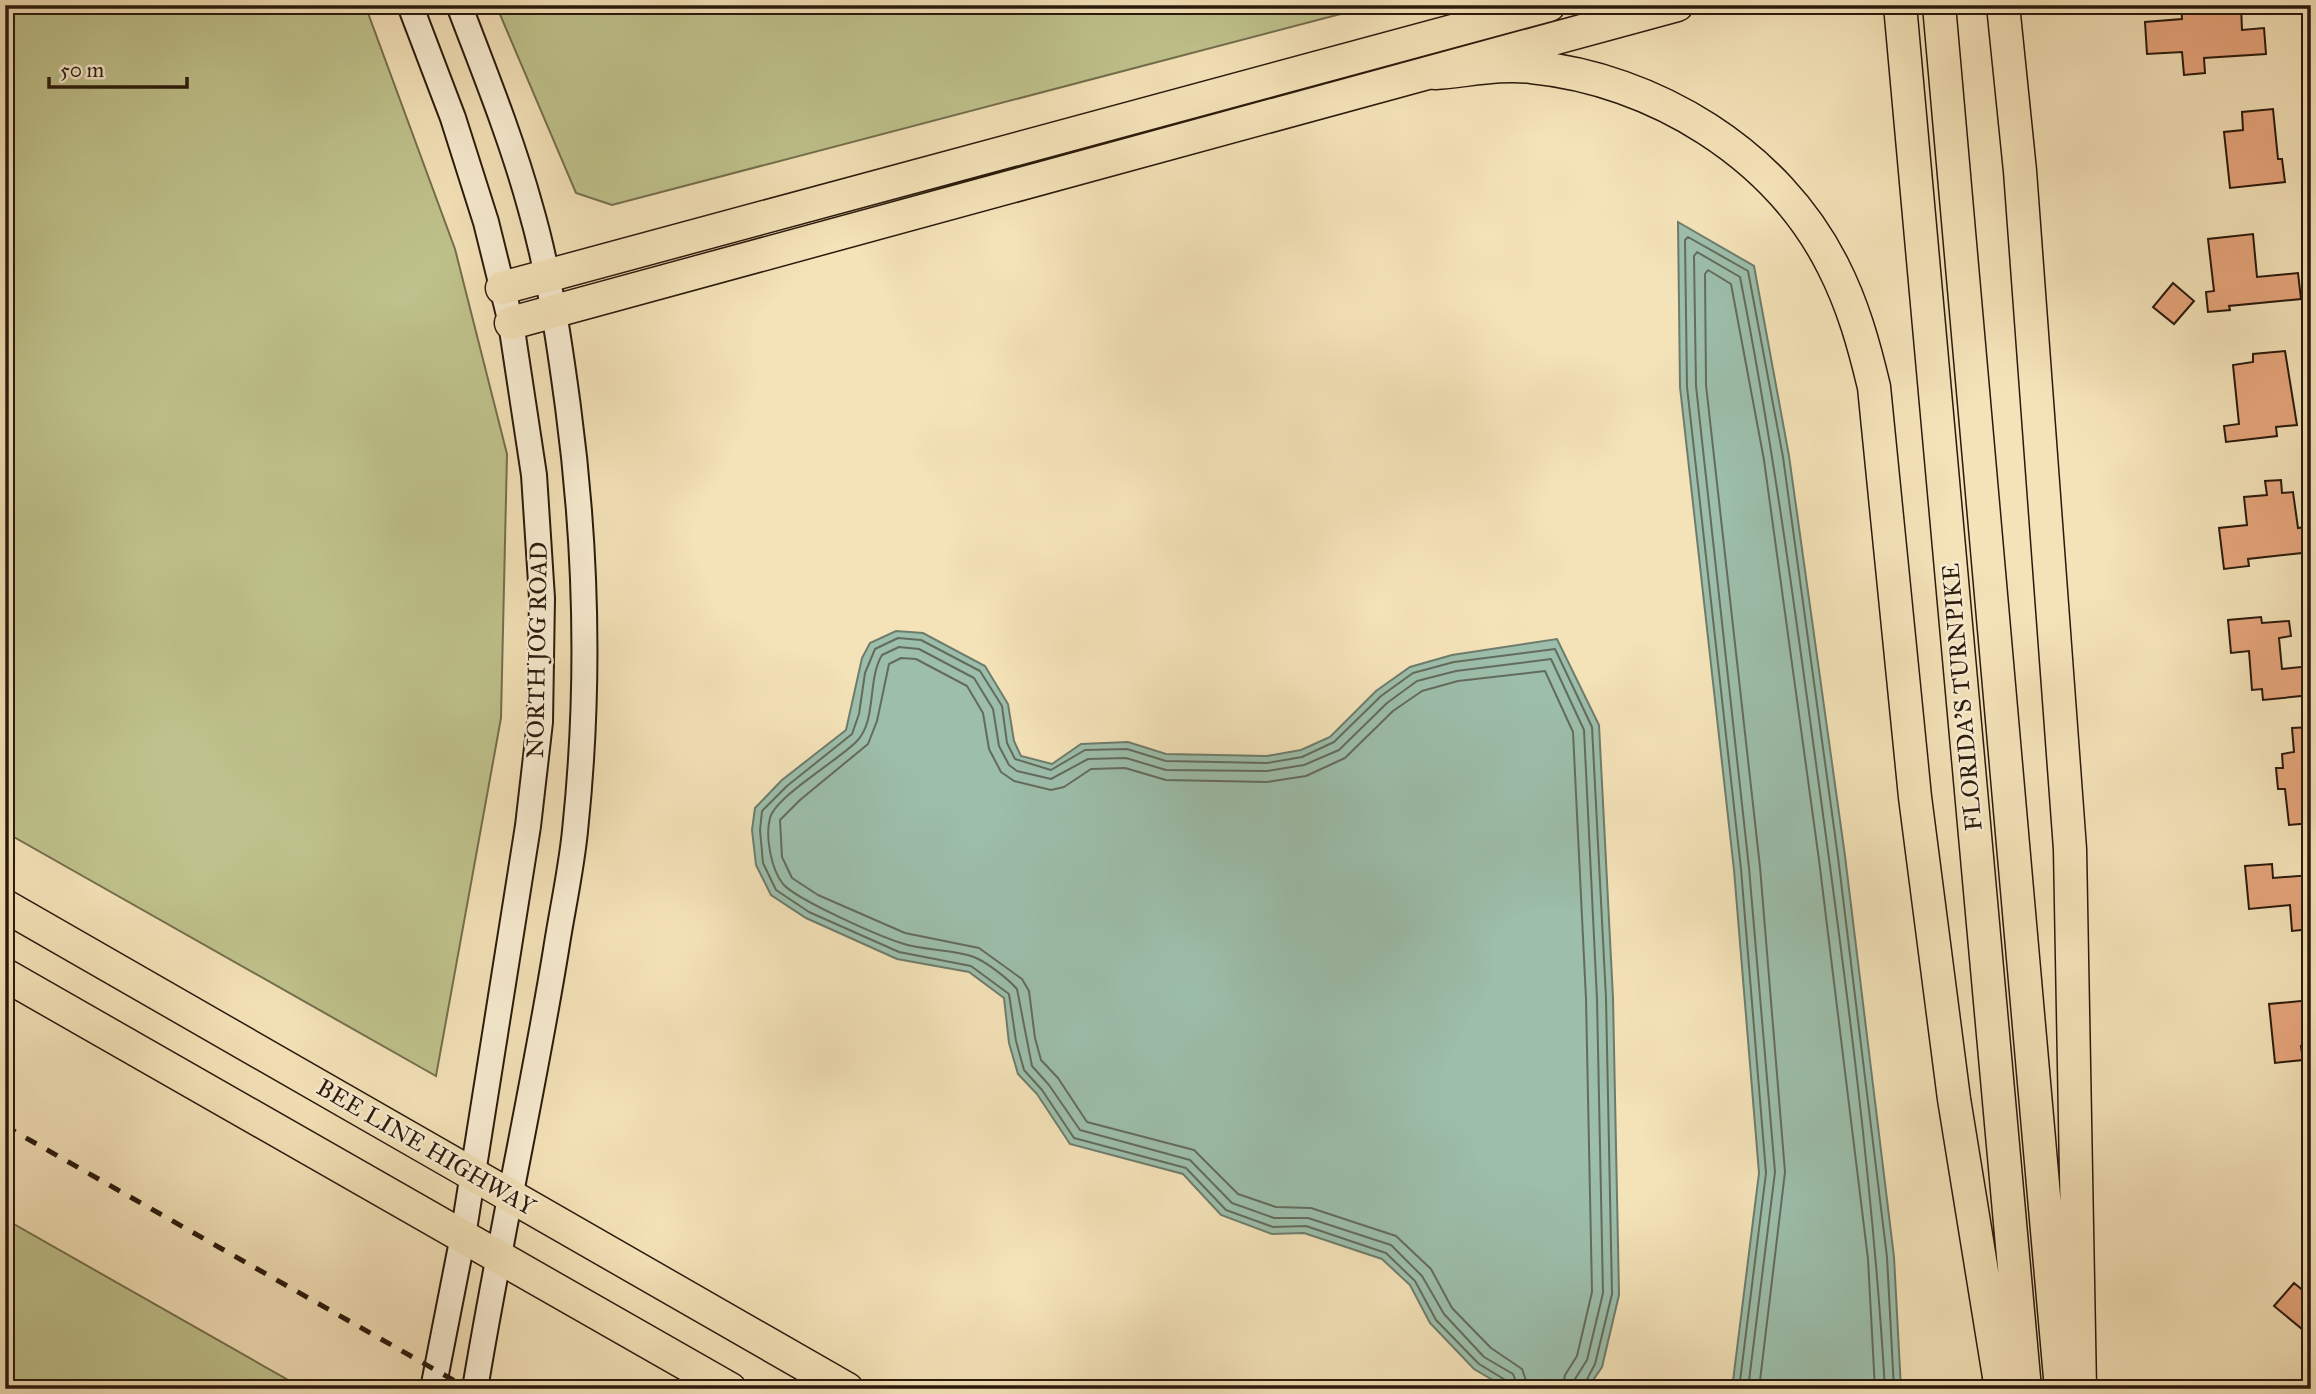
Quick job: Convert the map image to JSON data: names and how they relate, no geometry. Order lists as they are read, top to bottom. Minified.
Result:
{"streets":{"highway":["FLORIDA'S TURNPIKE","BEE LINE HIGHWAY"],"main road":["NORTH JOG ROAD"]},"crossings":[["NORTH JOG ROAD","BEE LINE HIGHWAY"]],"scale_bar":"50 m"}
